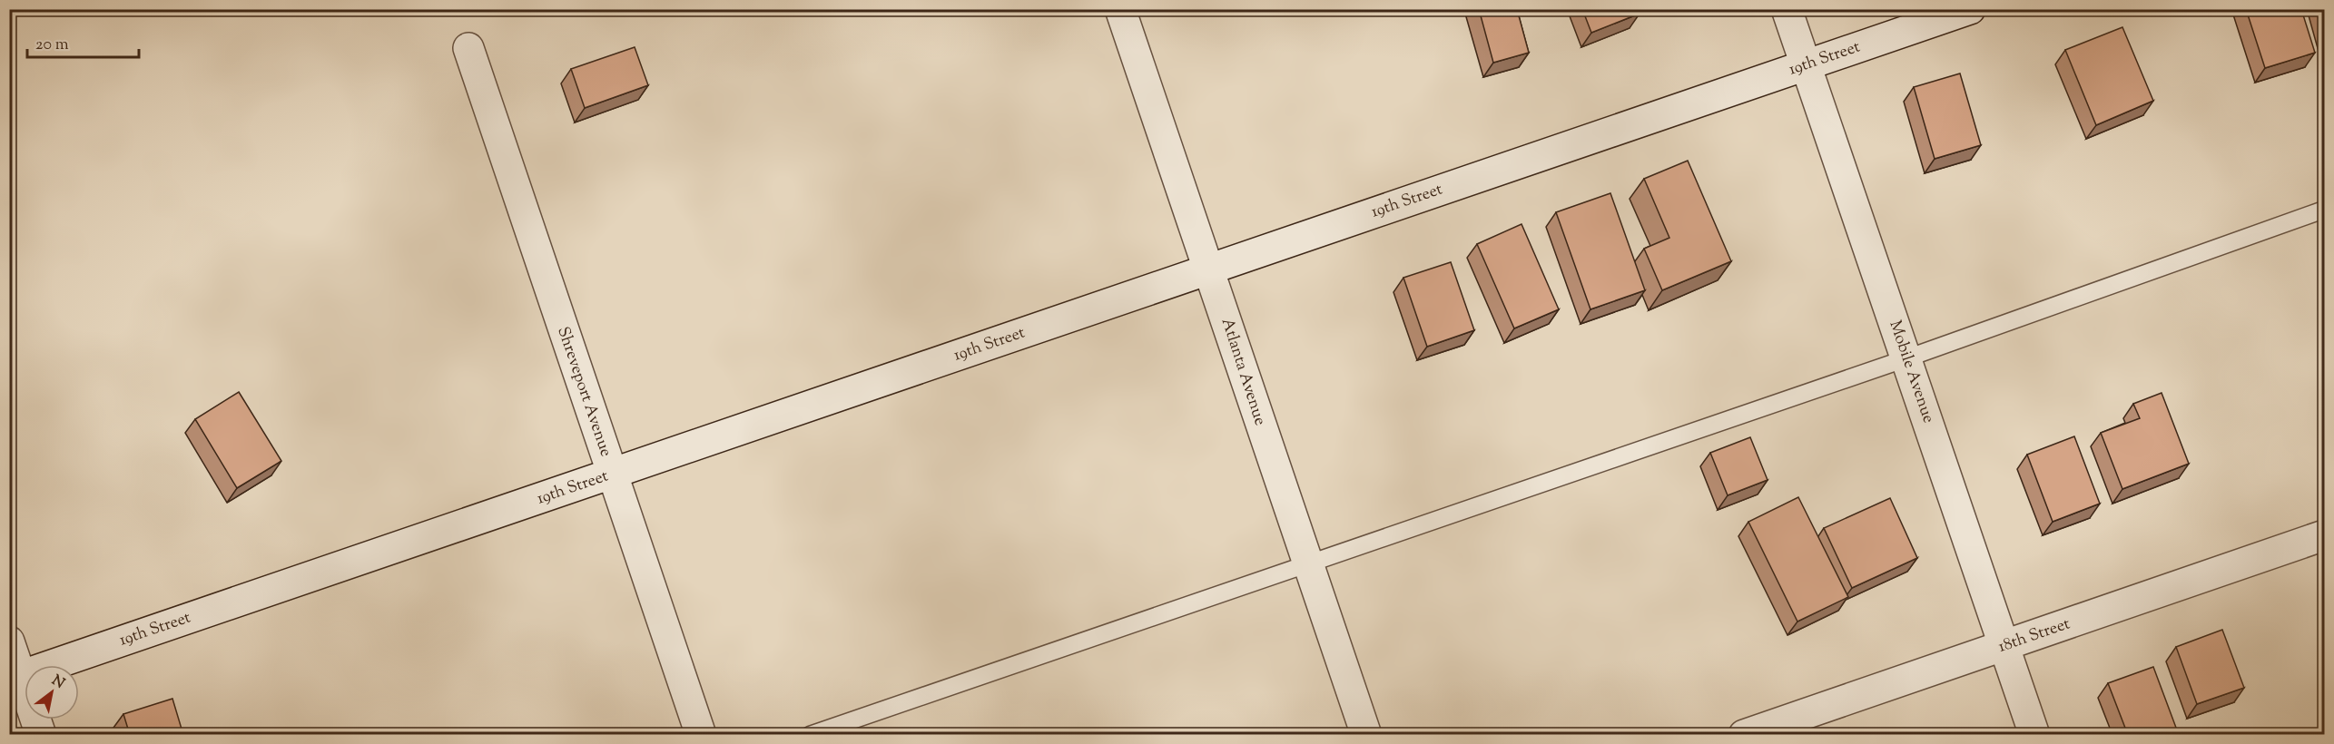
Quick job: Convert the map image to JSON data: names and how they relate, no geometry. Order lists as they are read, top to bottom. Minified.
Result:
{"streets":{"street":["19th Street","Atlanta Avenue","Mobile Avenue","Shreveport Avenue","18th Street"]},"crossings":[["19th Street","Atlanta Avenue"],["19th Street","Mobile Avenue"],["19th Street","Shreveport Avenue"],["Mobile Avenue","18th Street"]],"scale_bar":"20 m","north":"top right"}
